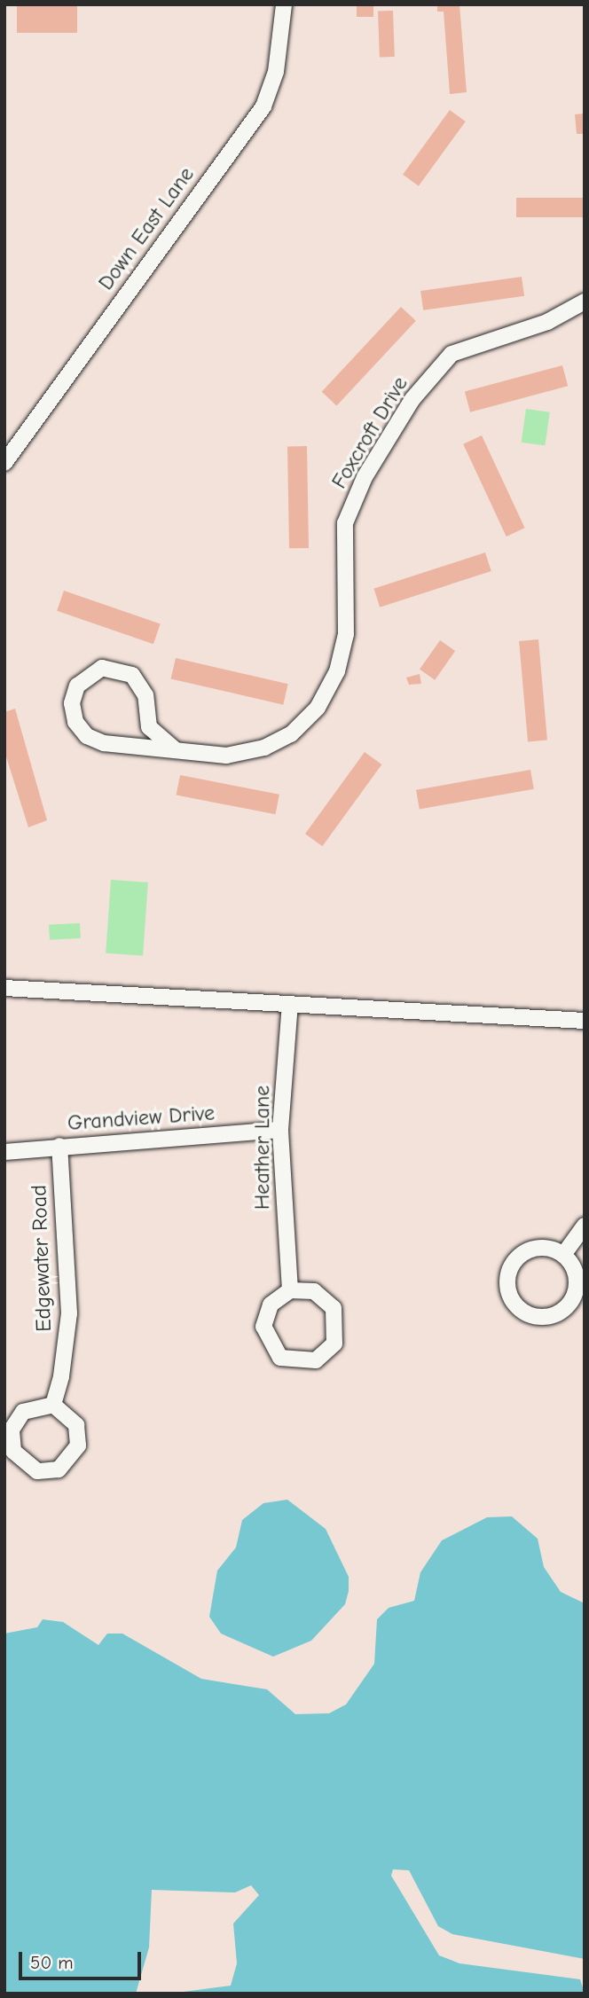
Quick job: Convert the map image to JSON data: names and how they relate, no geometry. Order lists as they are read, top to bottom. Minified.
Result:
{"streets":{"street":["Down East Lane","Foxcroft Drive","Grandview Drive","Heather Lane","Edgewater Road"]},"crossings":[["Grandview Drive","Heather Lane"],["Grandview Drive","Edgewater Road"]],"scale_bar":"50 m"}
